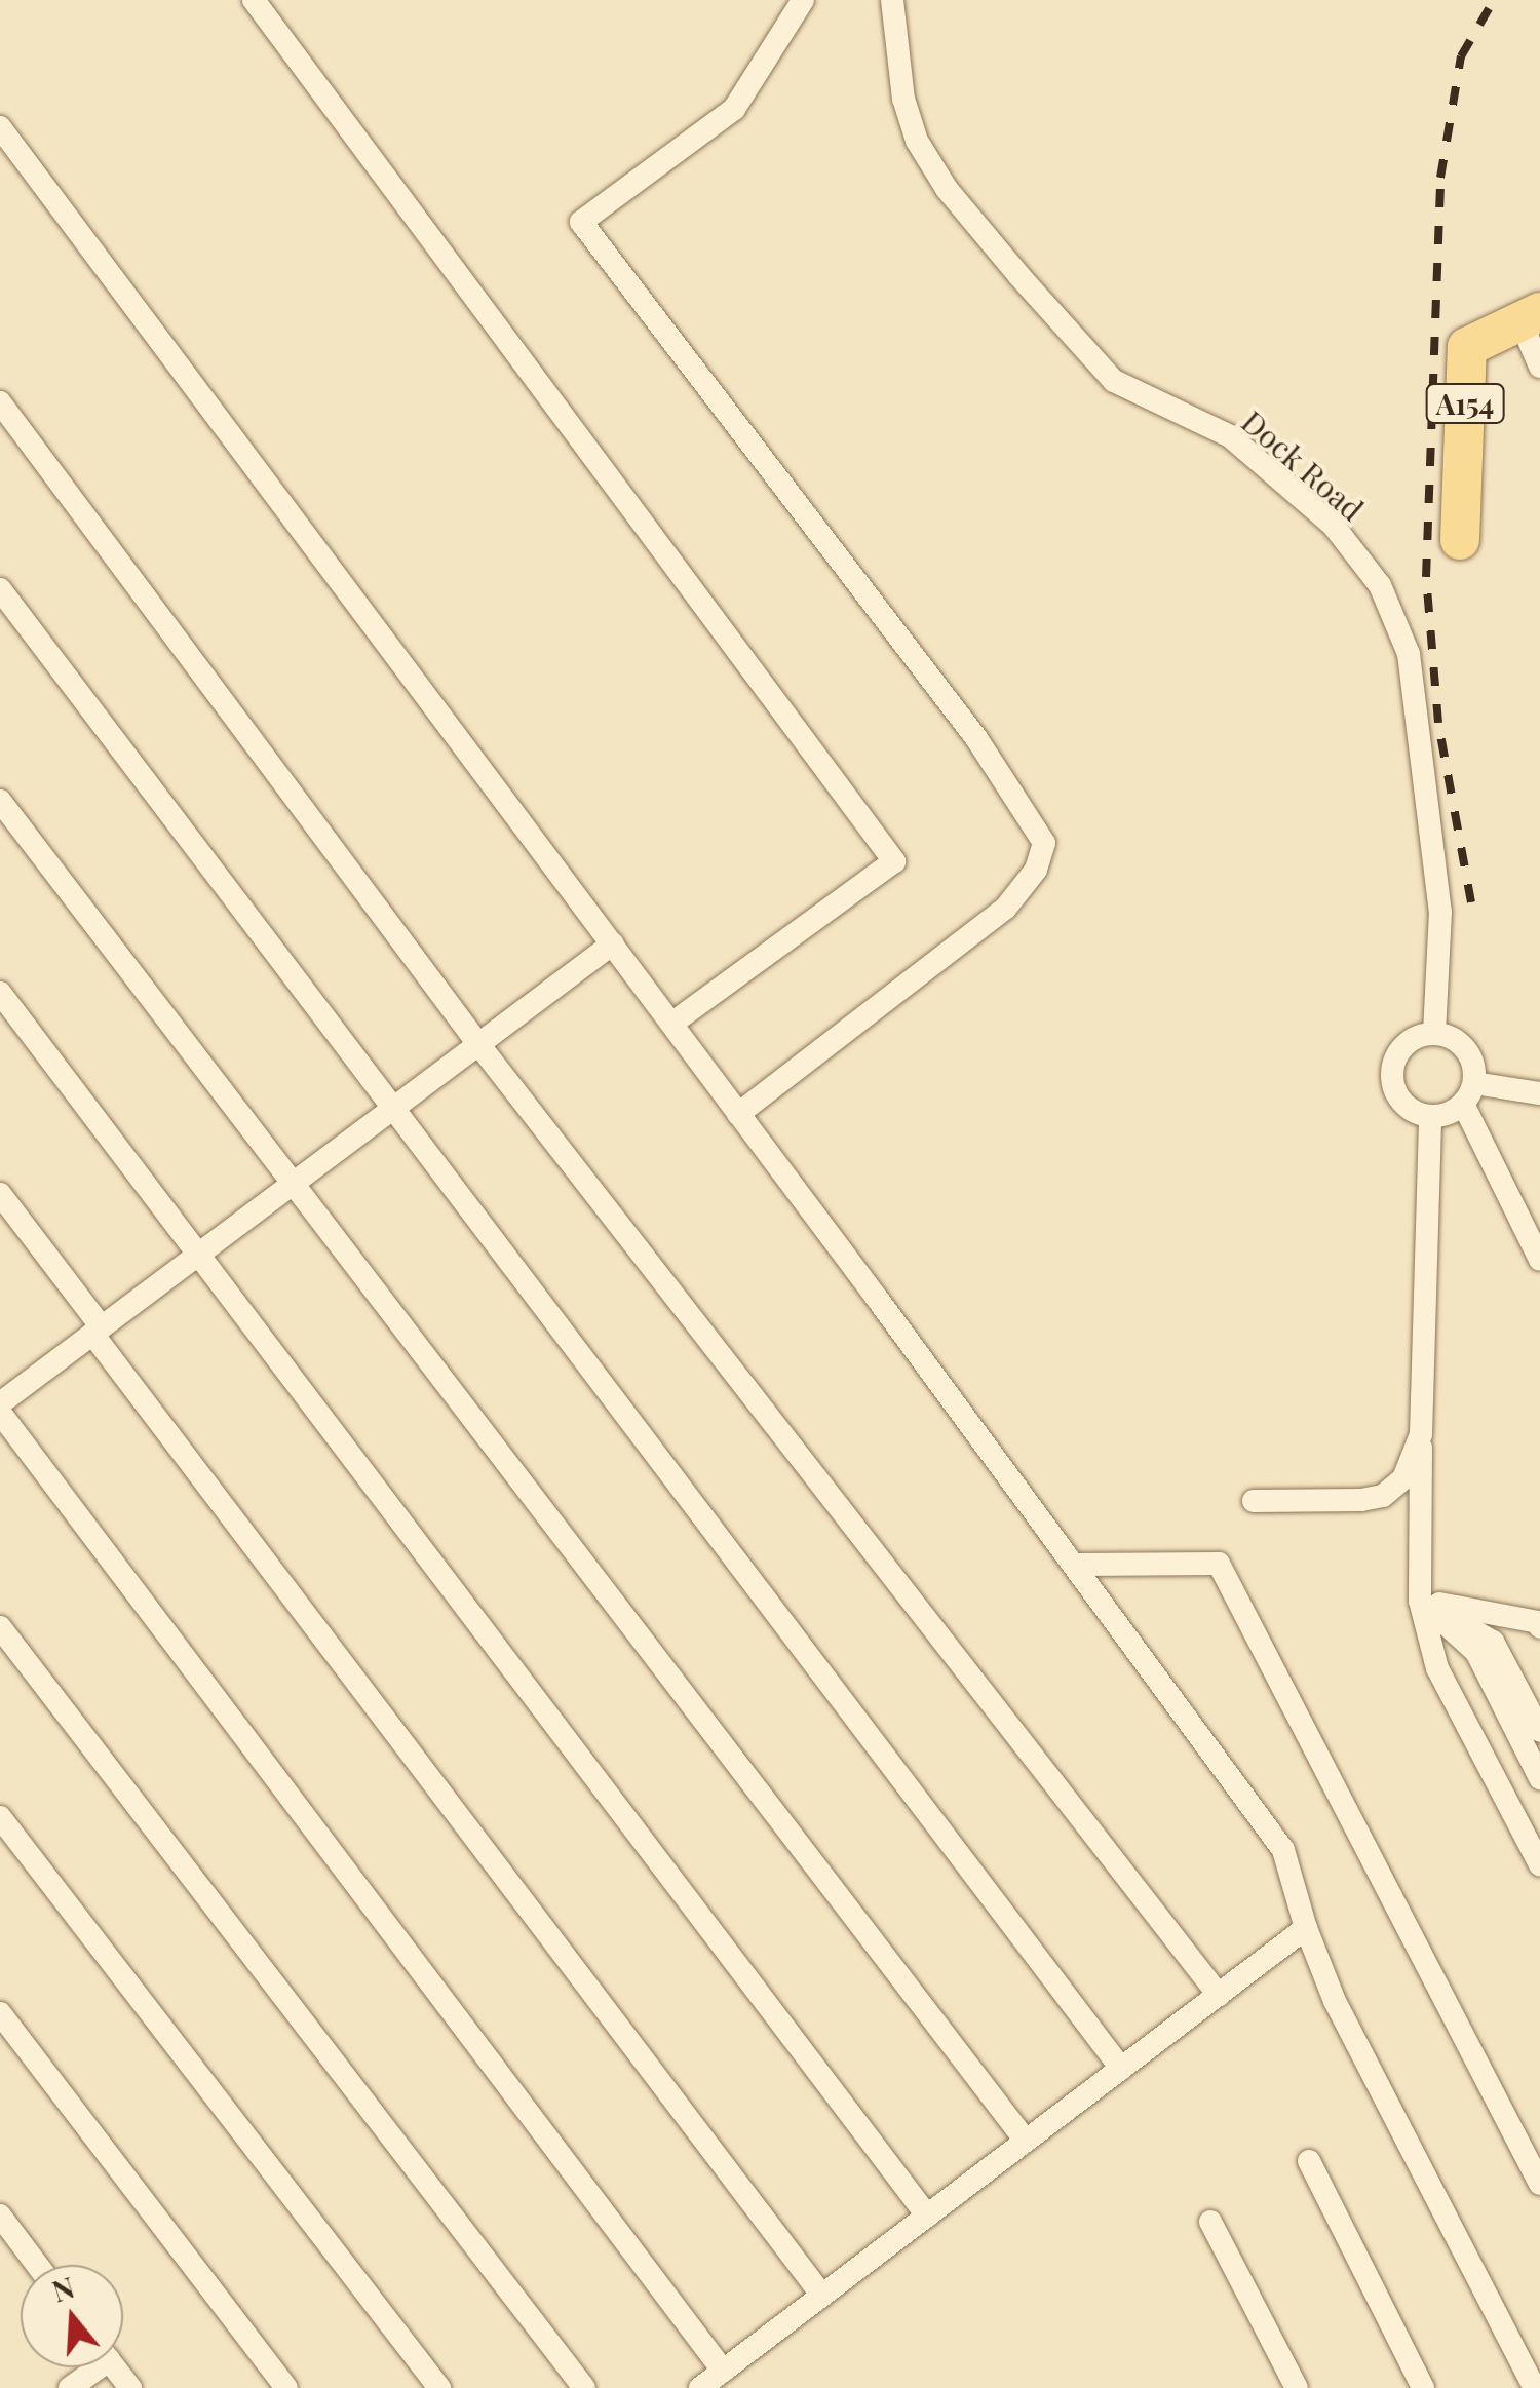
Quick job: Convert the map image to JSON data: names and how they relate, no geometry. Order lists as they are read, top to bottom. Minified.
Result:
{"streets":{"main road":["A154"],"street":["Dock Road"]},"north":"top"}
